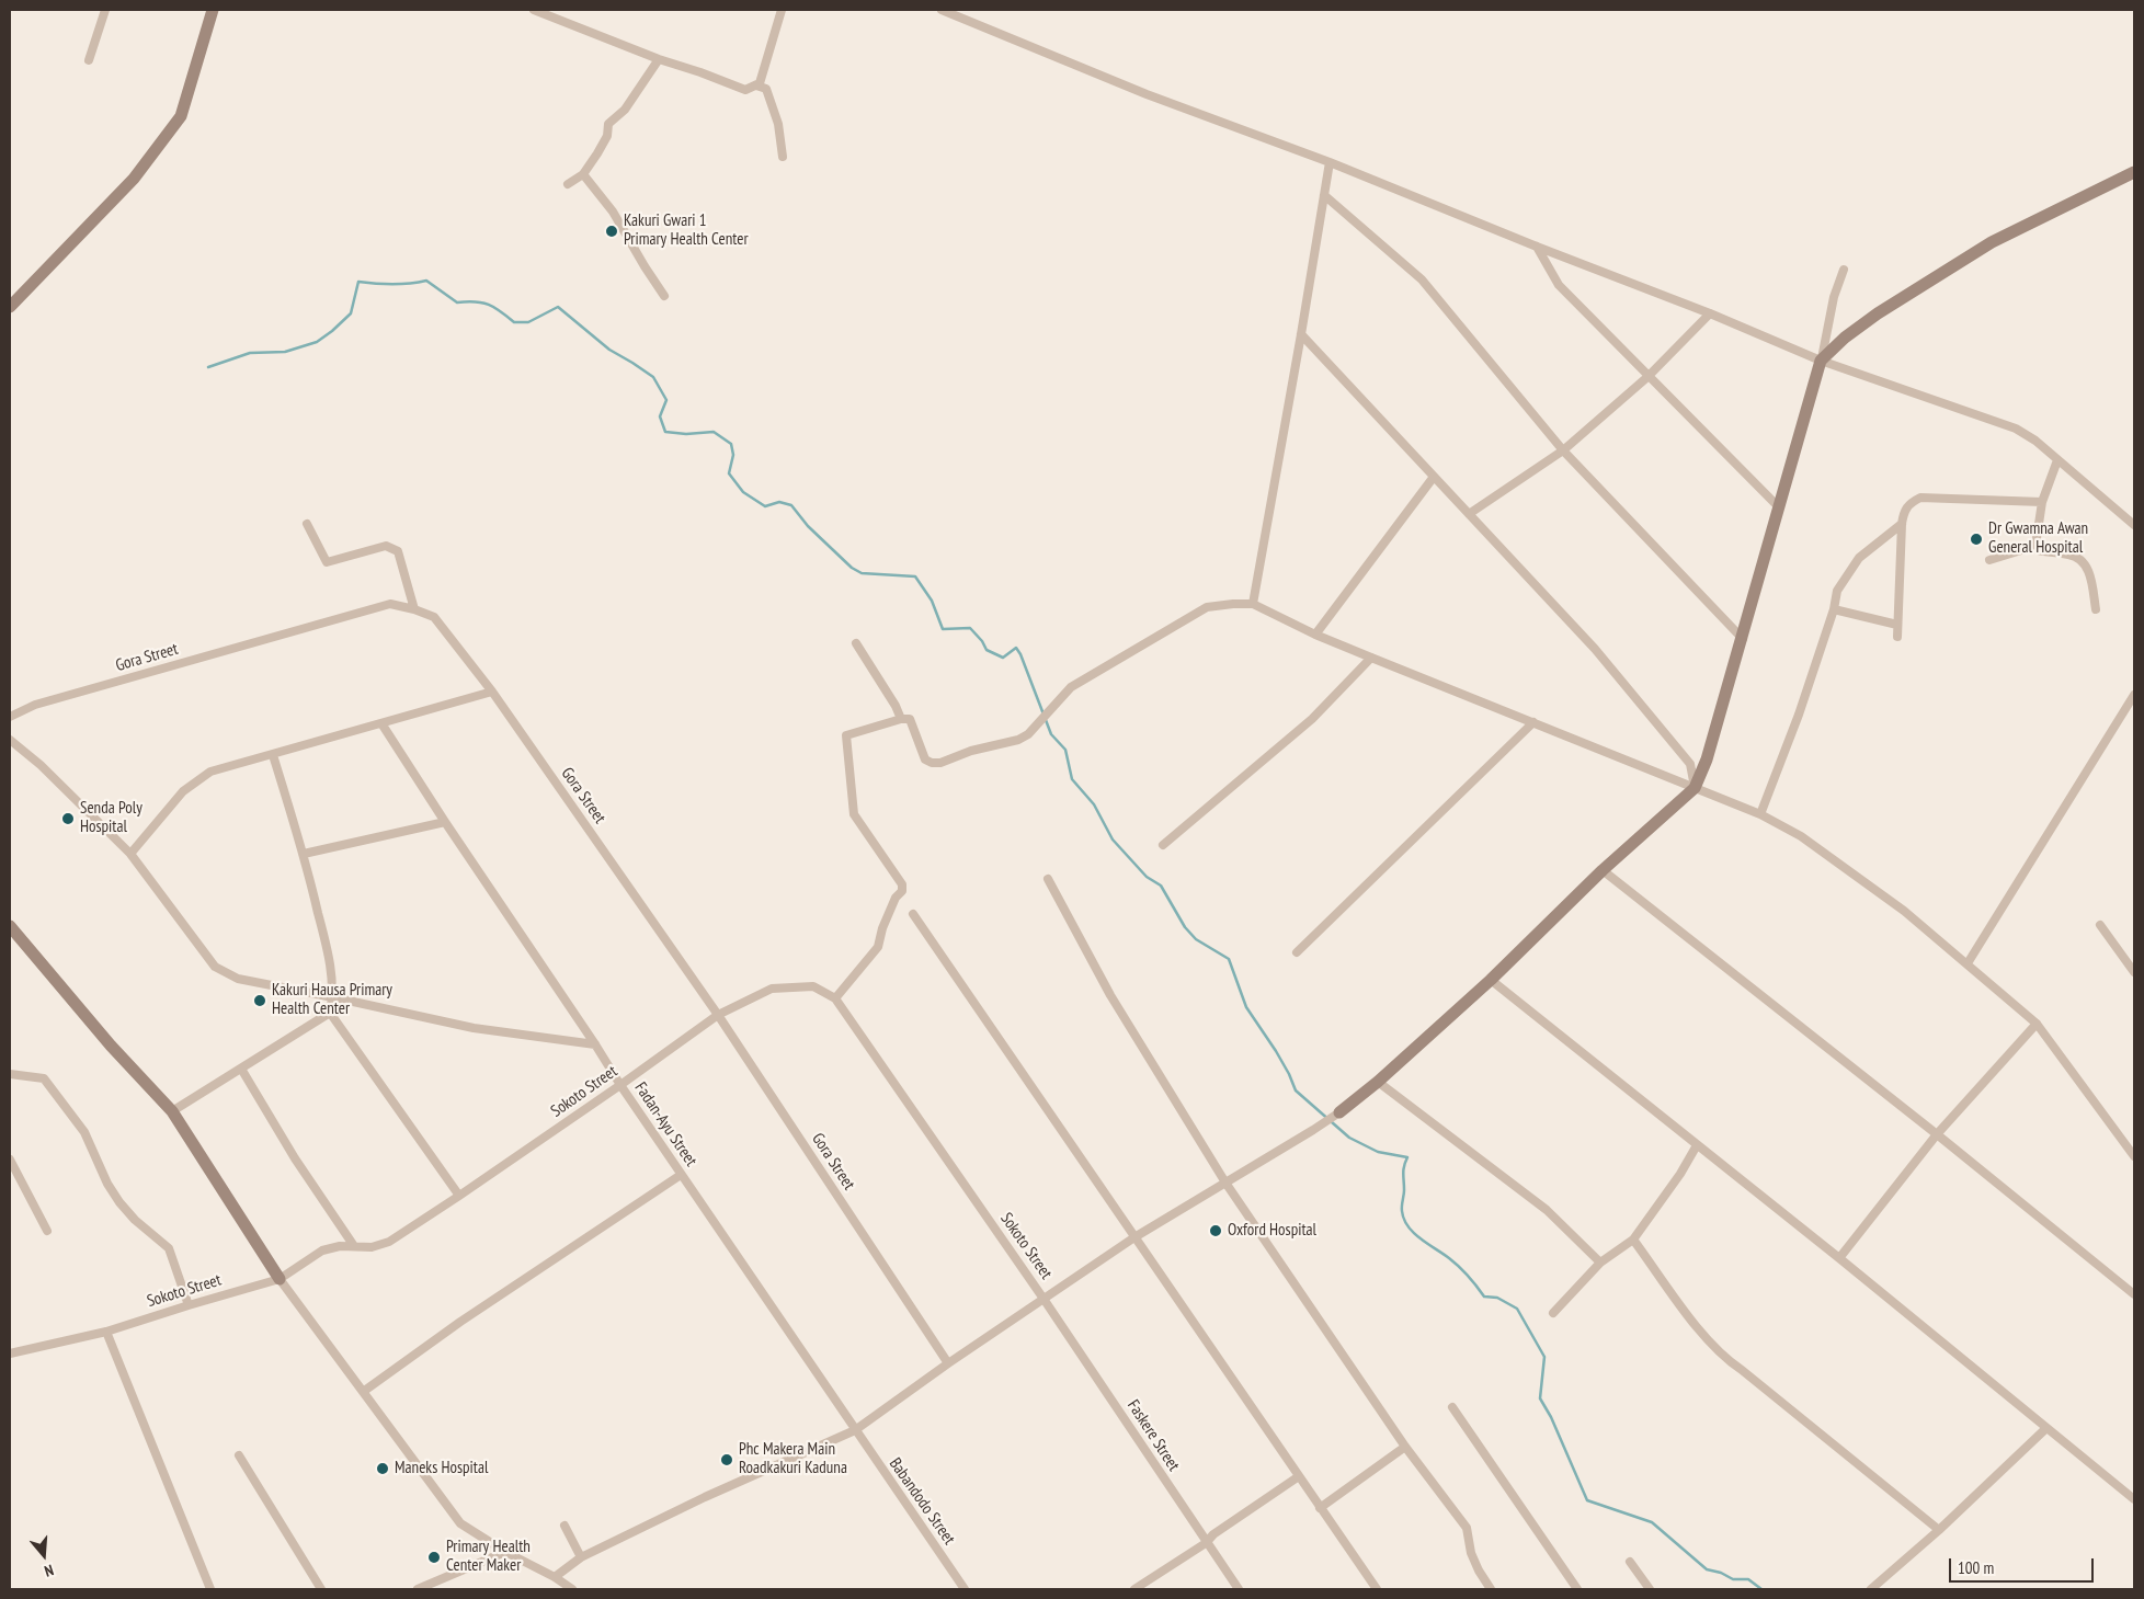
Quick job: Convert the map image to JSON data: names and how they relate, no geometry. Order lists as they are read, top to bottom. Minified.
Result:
{"streets":{"street":["Gora Street","Sokoto Street","Fadan-Ayu Street","Faskere Street","Babandodo Street"]},"crossings":[["Gora Street","Sokoto Street"],["Sokoto Street","Fadan-Ayu Street"],["Sokoto Street","Faskere Street"],["Fadan-Ayu Street","Babandodo Street"]],"places":["Kakuri Gwari 1 Primary Health Center","Dr Gwamna Awan General Hospital","Senda Poly Hospital","Kakuri Hausa Primary Health Center","Oxford Hospital","Phc Makera Main Roadkakuri Kaduna","Maneks Hospital","Primary Health Center Maker"],"scale_bar":"100 m","north":"bottom"}
